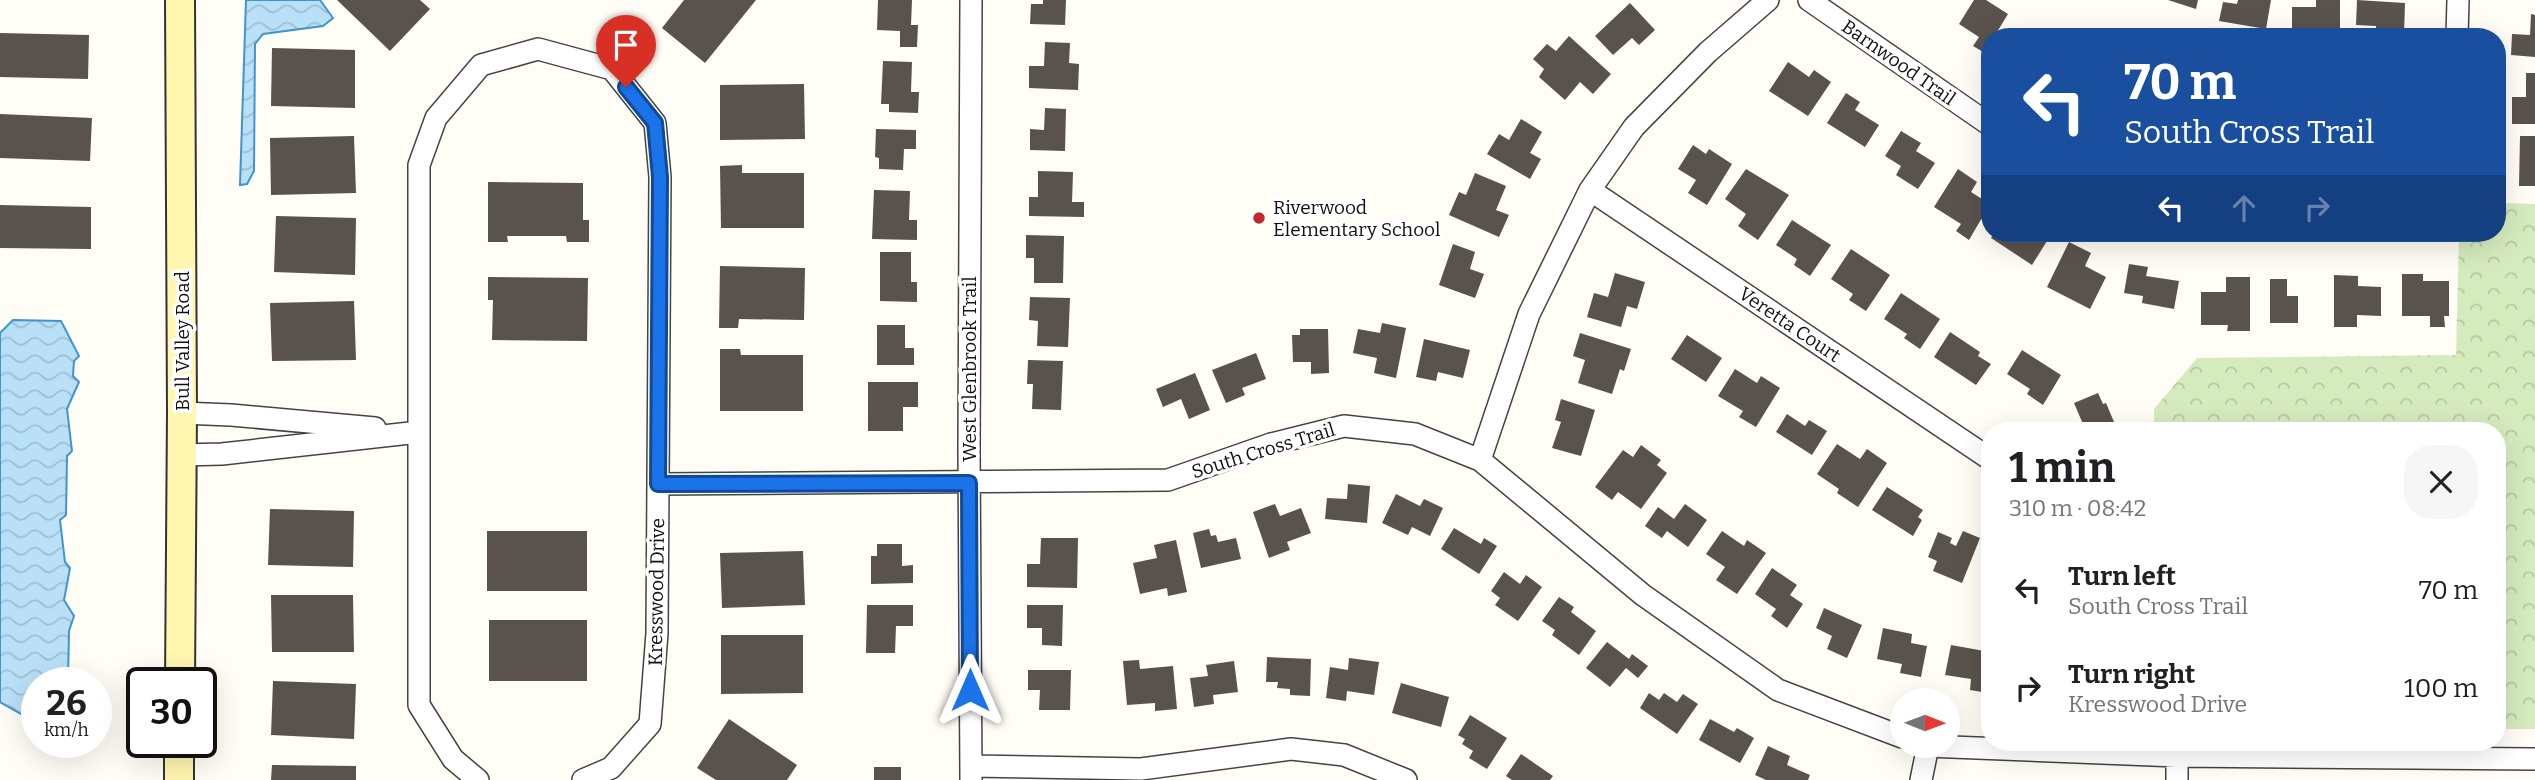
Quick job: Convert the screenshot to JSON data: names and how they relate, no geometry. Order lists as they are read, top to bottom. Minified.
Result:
{"streets":{"street":["Barnwood Trail","Veretta Court","Bull Valley Road","West Glenbrook Trail","South Cross Trail","Kresswood Drive"]},"crossings":[["West Glenbrook Trail","South Cross Trail"],["South Cross Trail","Kresswood Drive"]],"places":["Riverwood Elementary School"],"north":"right","page":{"turn":["70 m","South Cross Trail"],"heading":["1 min","310 m · 08:42"],"list":[{"name":"Turn left","note":"South Cross Trail","value":"70 m"},{"name":"Turn right","note":"Kresswood Drive","value":"100 m"}],"speed":"26 km/h","limit":"30"}}
